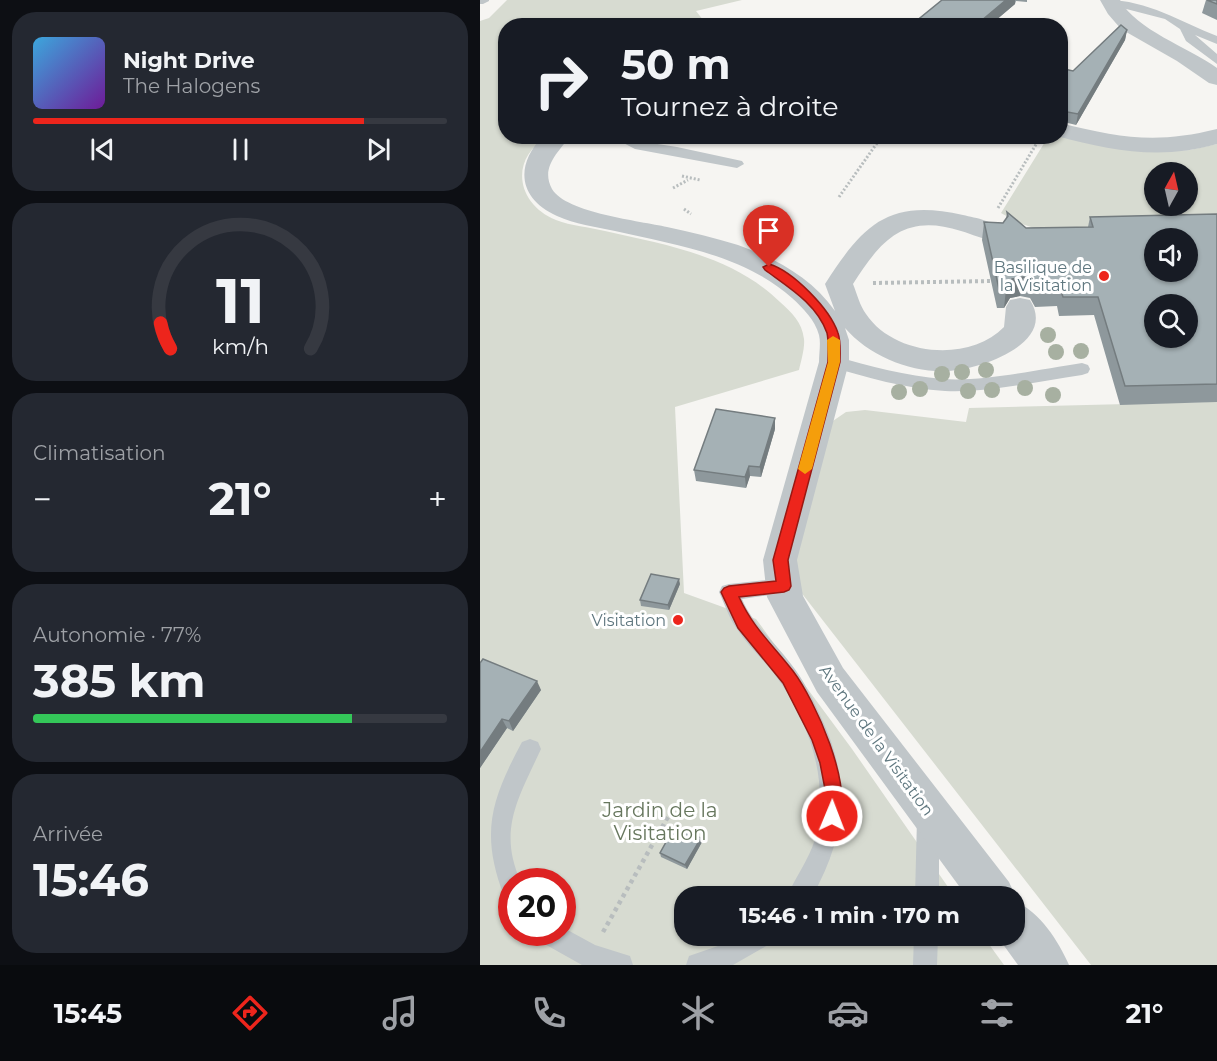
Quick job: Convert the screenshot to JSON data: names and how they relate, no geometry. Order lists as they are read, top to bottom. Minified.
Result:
{"streets":{"street":["Avenue de la Visitation"]},"parks":["Jardin de la Visitation"],"places":["Basilique de la Visitation","Visitation"],"north":"top","page":{"turn":["50 m","Tournez à droite"],"song":["Night Drive","The Halogens"],"tile":["Climatisation",["Autonomie · 77%","385 km"],["Arrivée","15:46"]],"heat":["−","21°","+"],"limit":"20","trip":"15:46 · 1 min · 170 m","tabs":["15:45","21°"],"gauge":["11","km/h"]}}
